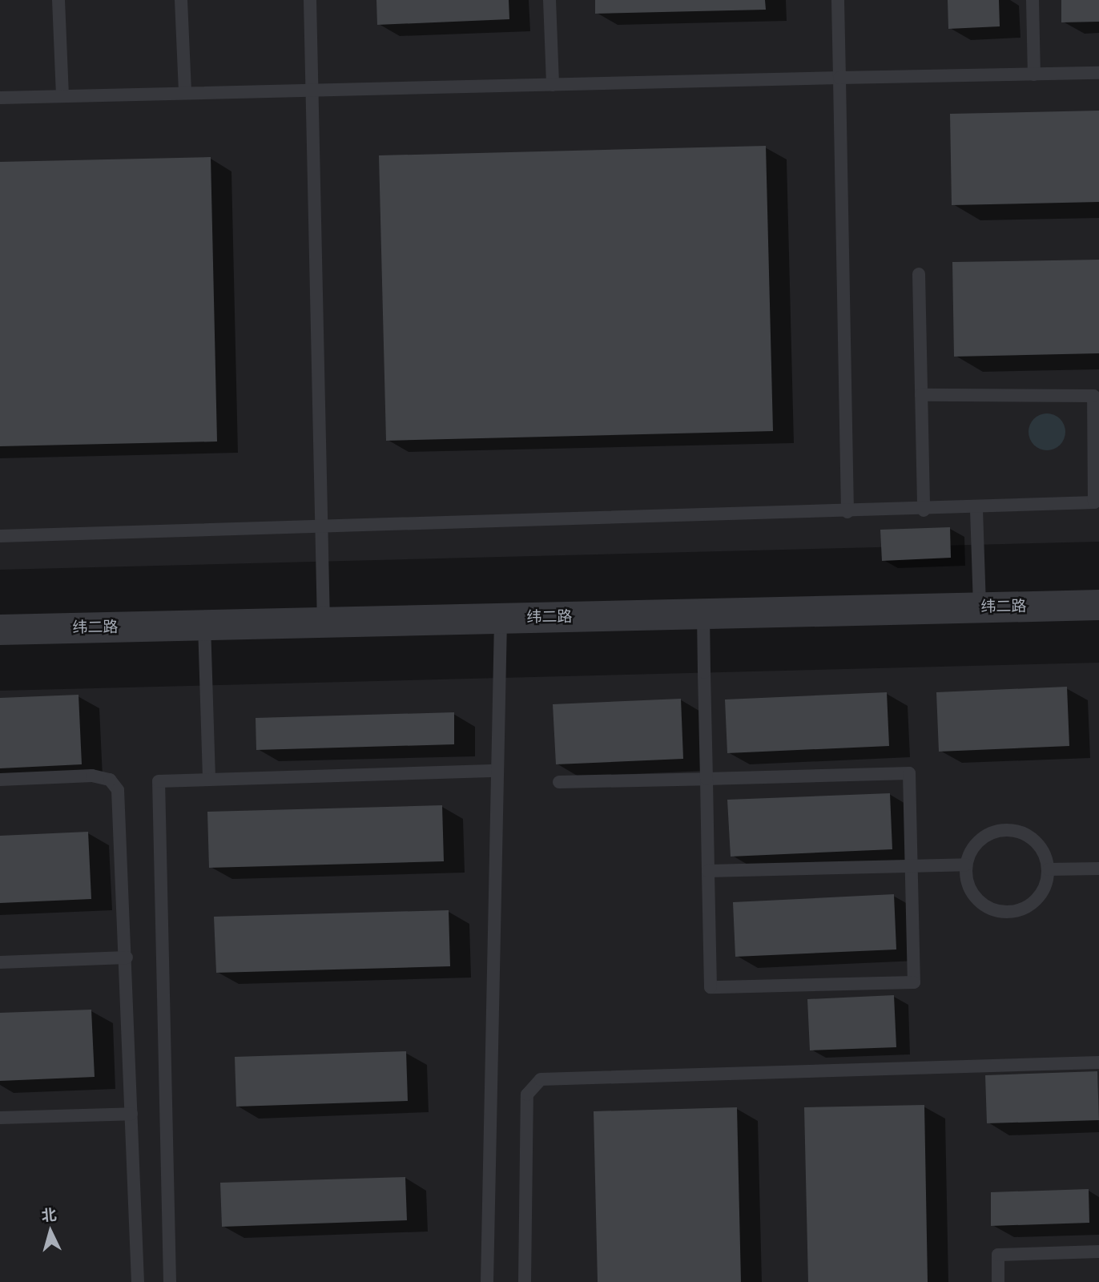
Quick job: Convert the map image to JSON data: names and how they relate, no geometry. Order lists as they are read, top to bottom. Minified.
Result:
{"streets":{"street":["纬二路"]},"north":"top"}
